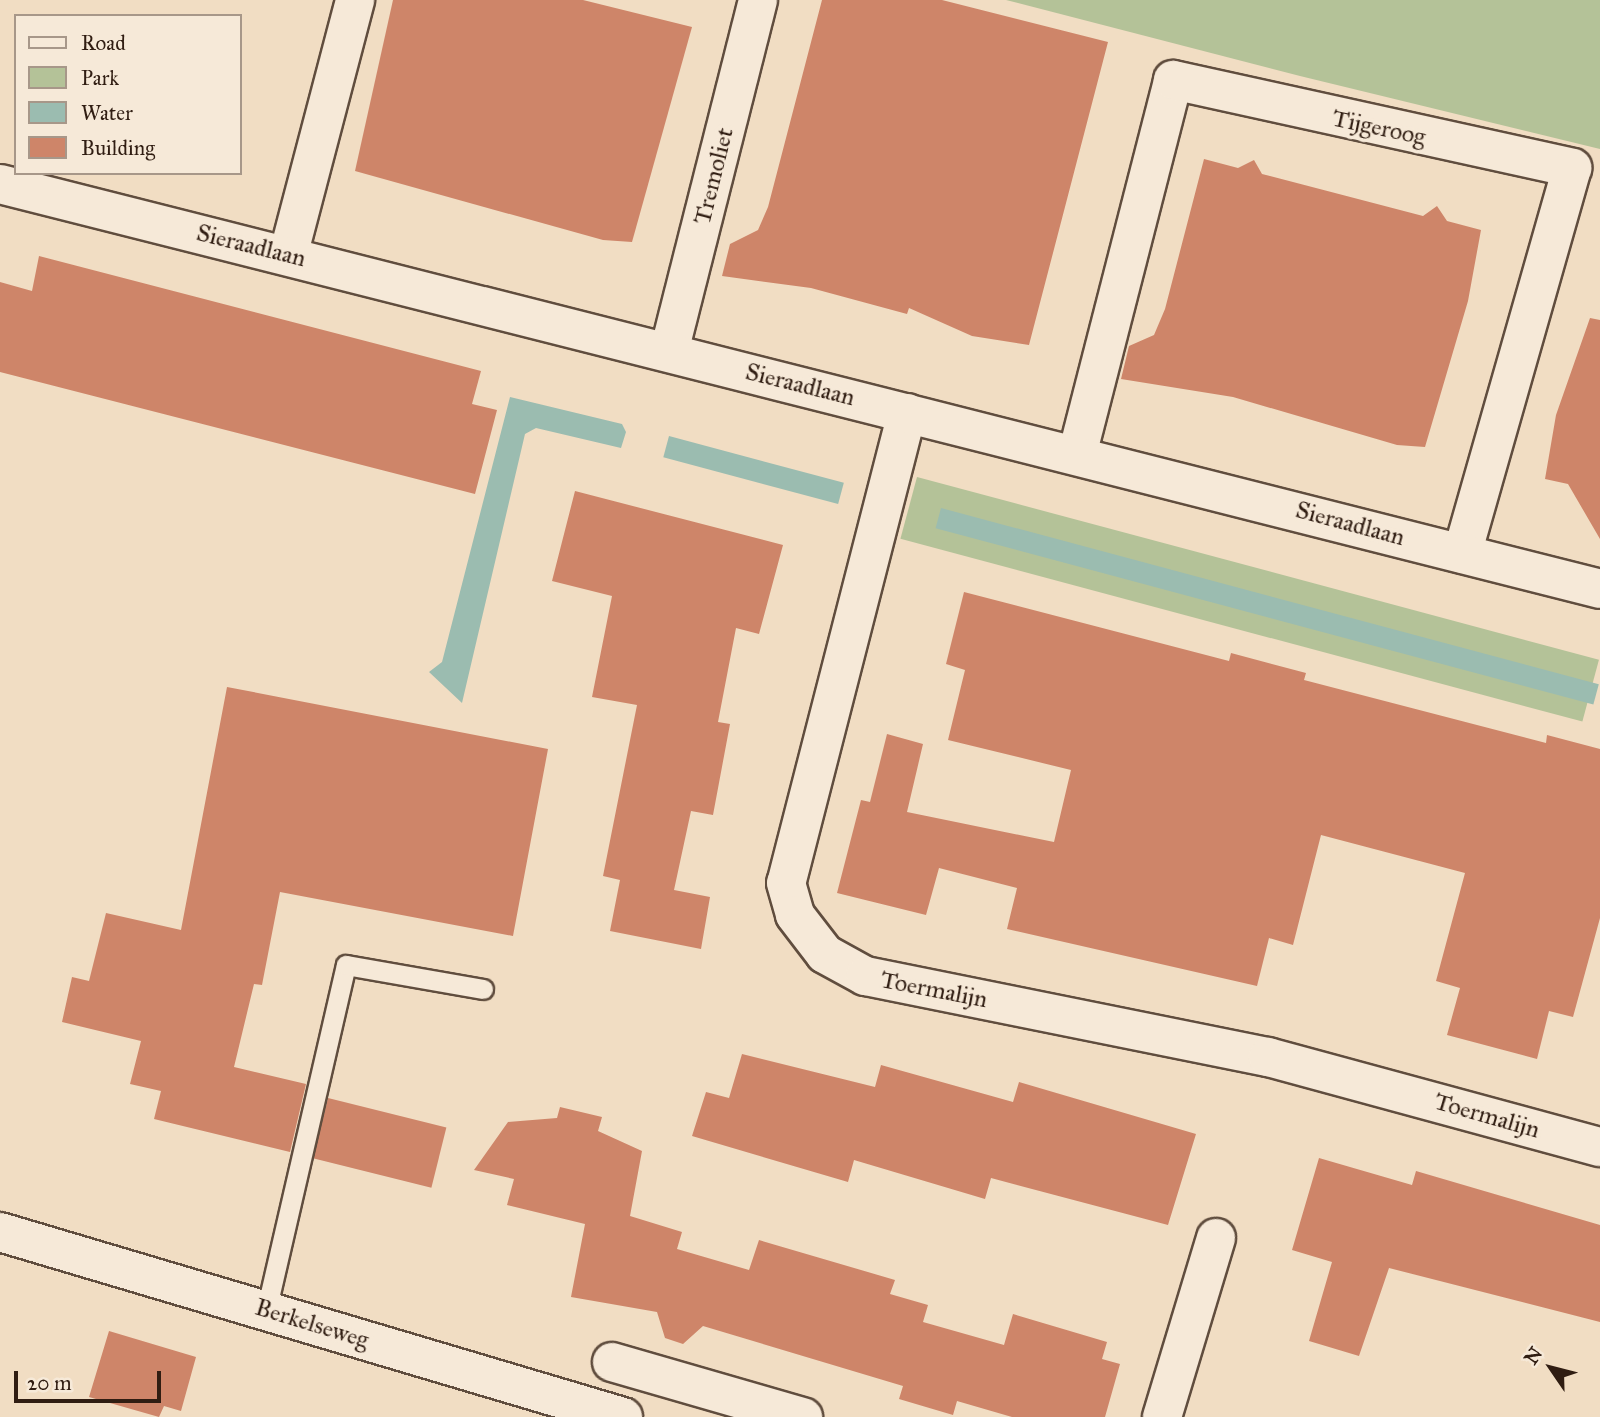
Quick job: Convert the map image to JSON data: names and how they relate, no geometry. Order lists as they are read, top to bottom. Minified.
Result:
{"streets":{"street":["Tijgeroog","Tremoliet","Sieraadlaan","Toermalijn","Berkelseweg"]},"crossings":[["Tijgeroog","Sieraadlaan"],["Tremoliet","Sieraadlaan"],["Sieraadlaan","Toermalijn"]],"legend":["Road","Park","Water","Building"],"scale_bar":"20 m","north":"top left"}
